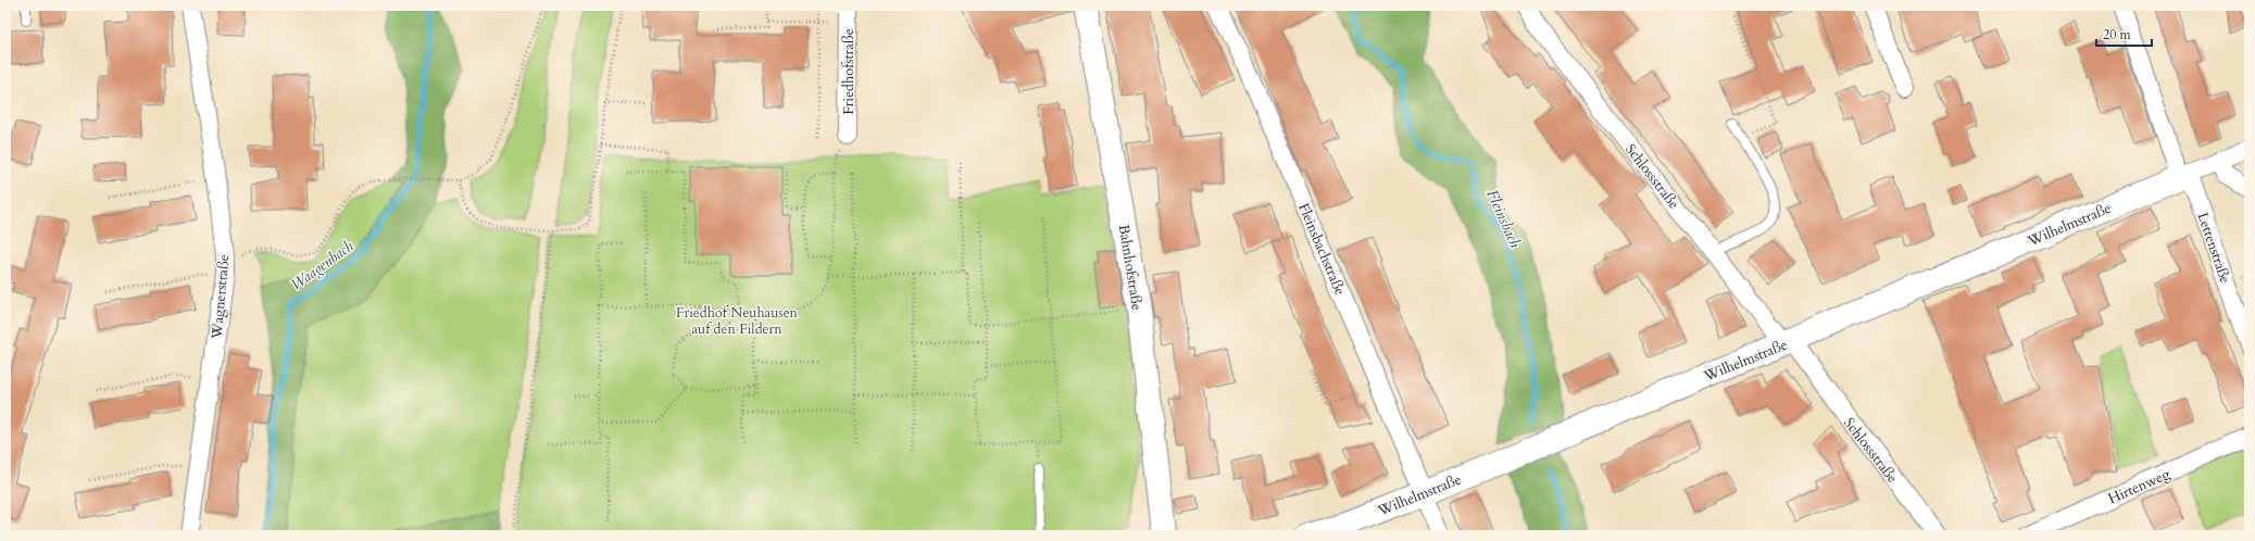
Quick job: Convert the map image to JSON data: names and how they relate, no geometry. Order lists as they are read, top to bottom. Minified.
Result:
{"streets":{"street":["Friedhofstraße","Schlossstraße","Wilhelmstraße","Lettenstraße","Fleinsbachstraße","Bahnhofstraße","Wagnerstraße","Hirtenweg"]},"crossings":[["Schlossstraße","Wilhelmstraße"],["Wilhelmstraße","Lettenstraße"],["Wilhelmstraße","Fleinsbachstraße"]],"water":["Fleinsbach","Waagenbach"],"parks":["Friedhof Neuhausen auf den Fildern"],"scale_bar":"20 m"}
